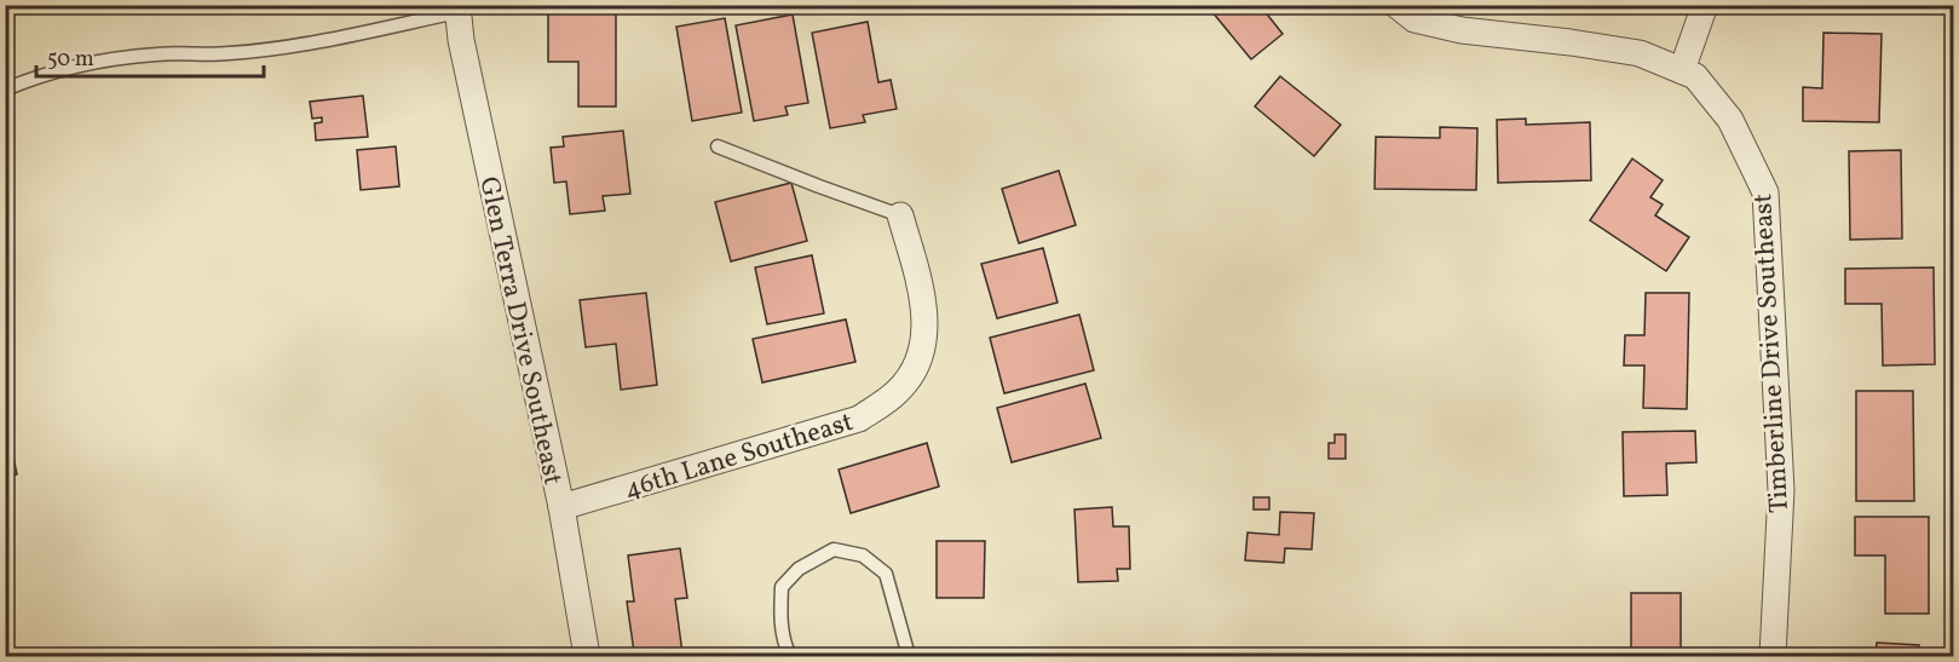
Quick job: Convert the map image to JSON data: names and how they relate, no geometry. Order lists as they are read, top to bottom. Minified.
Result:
{"streets":{"street":["Glen Terra Drive Southeast","Timberline Drive Southeast","46th Lane Southeast"]},"crossings":[["Glen Terra Drive Southeast","46th Lane Southeast"]],"scale_bar":"50 m"}
